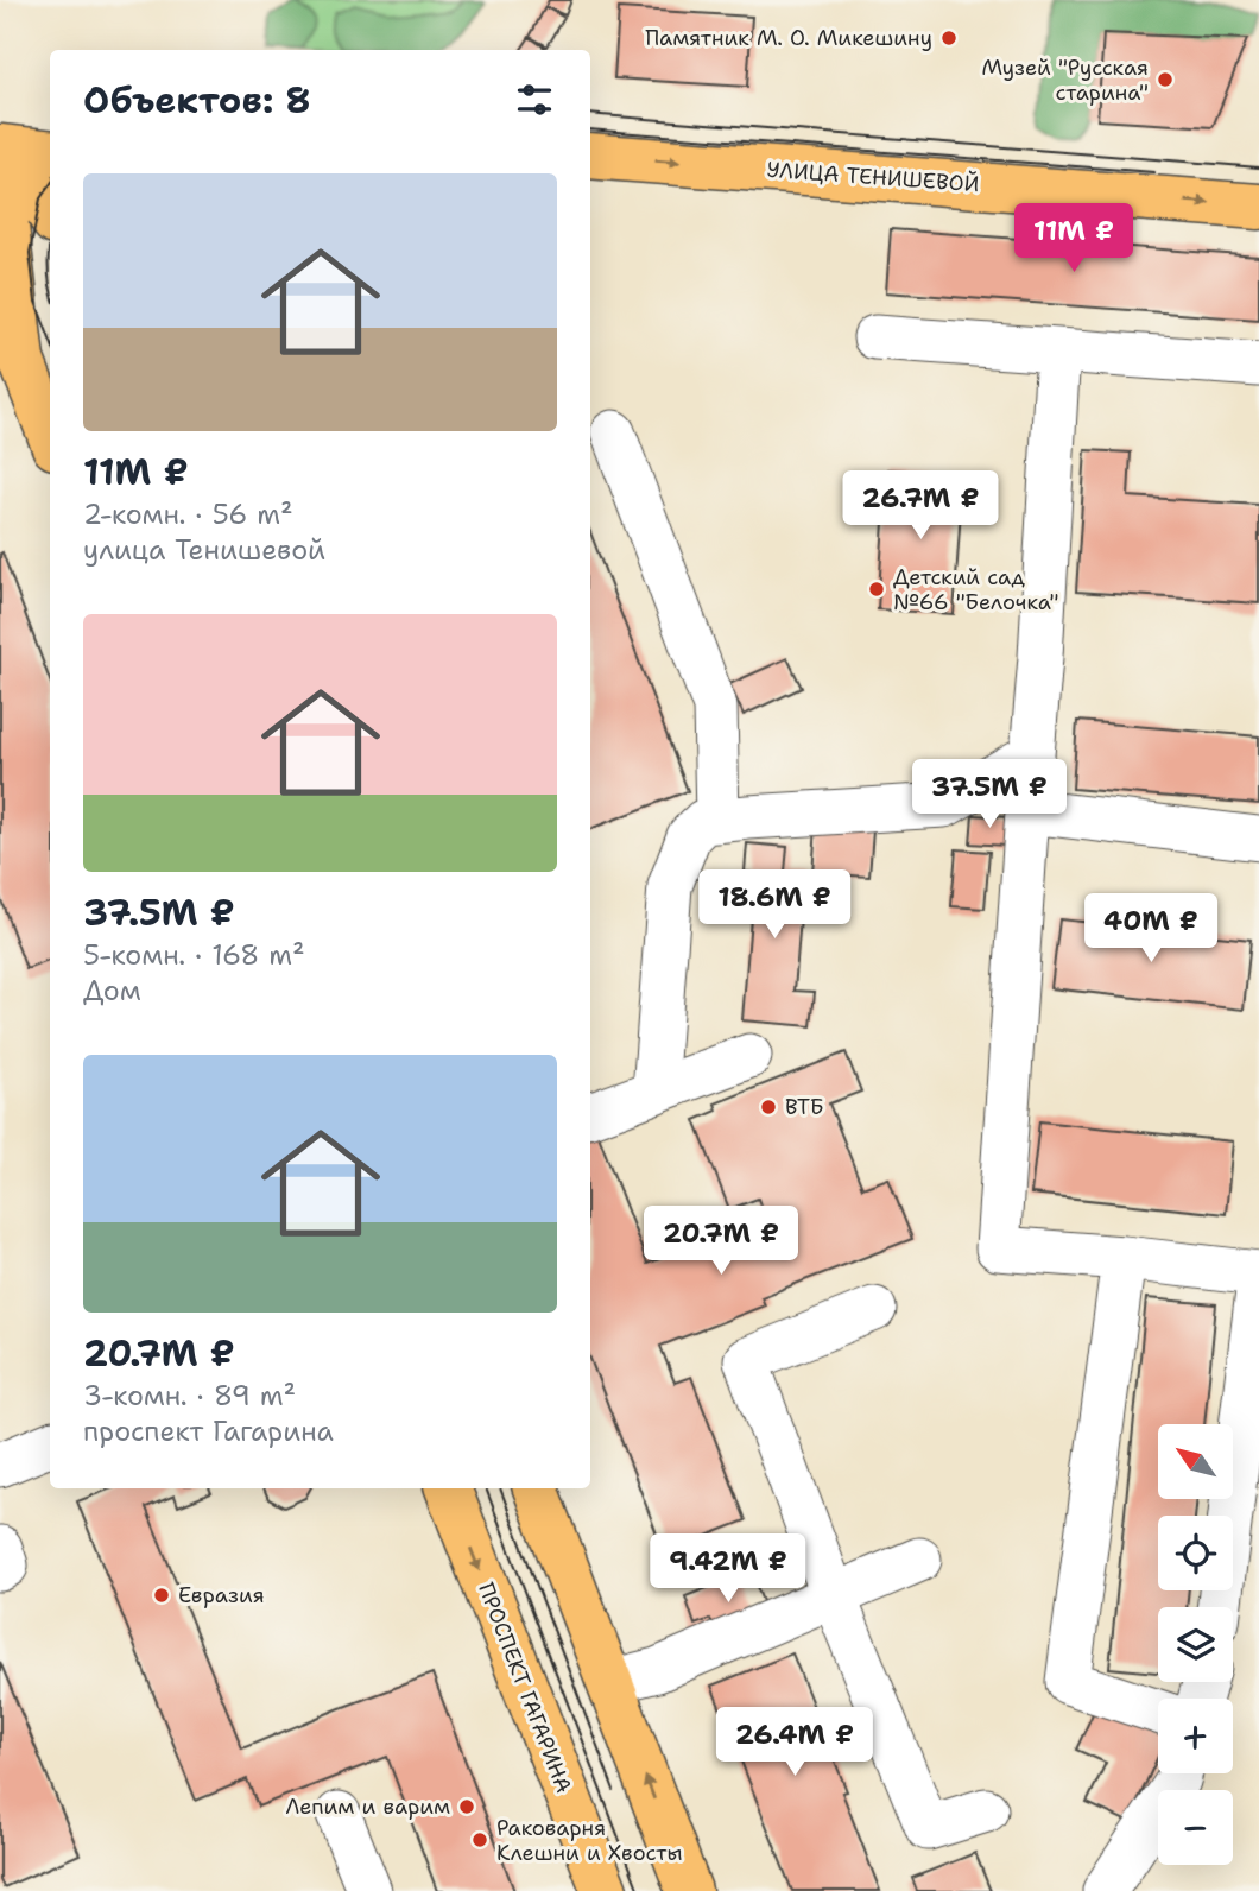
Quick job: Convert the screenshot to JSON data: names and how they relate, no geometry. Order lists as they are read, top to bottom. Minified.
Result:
{"streets":{"main road":["УЛИЦА ТЕНИШЕВОЙ","ПРОСПЕКТ ГАГАРИНА"]},"one_way":["УЛИЦА ТЕНИШЕВОЙ"],"places":["Памятник М. О. Микешину","Музей \"Русская старина\"","Детский сад №66 \"Белочка\"","ВТБ","Евразия","Лепим и варим","Раковарня Клешни и Хвосты"],"north":"top left","page":{"heading":"Объектов: 8","list":[{"name":"11M ₽","note":"2-комн. · 56 m² · улица Тенишевой"},{"name":"37.5M ₽","note":"5-комн. · 168 m² · Дом"},{"name":"20.7M ₽","note":"3-комн. · 89 m² · проспект Гагарина"}],"price":["11M ₽","26.7M ₽","37.5M ₽","18.6M ₽","40M ₽","20.7M ₽","9.42M ₽","26.4M ₽"],"map_buttons":["+","−"]}}
